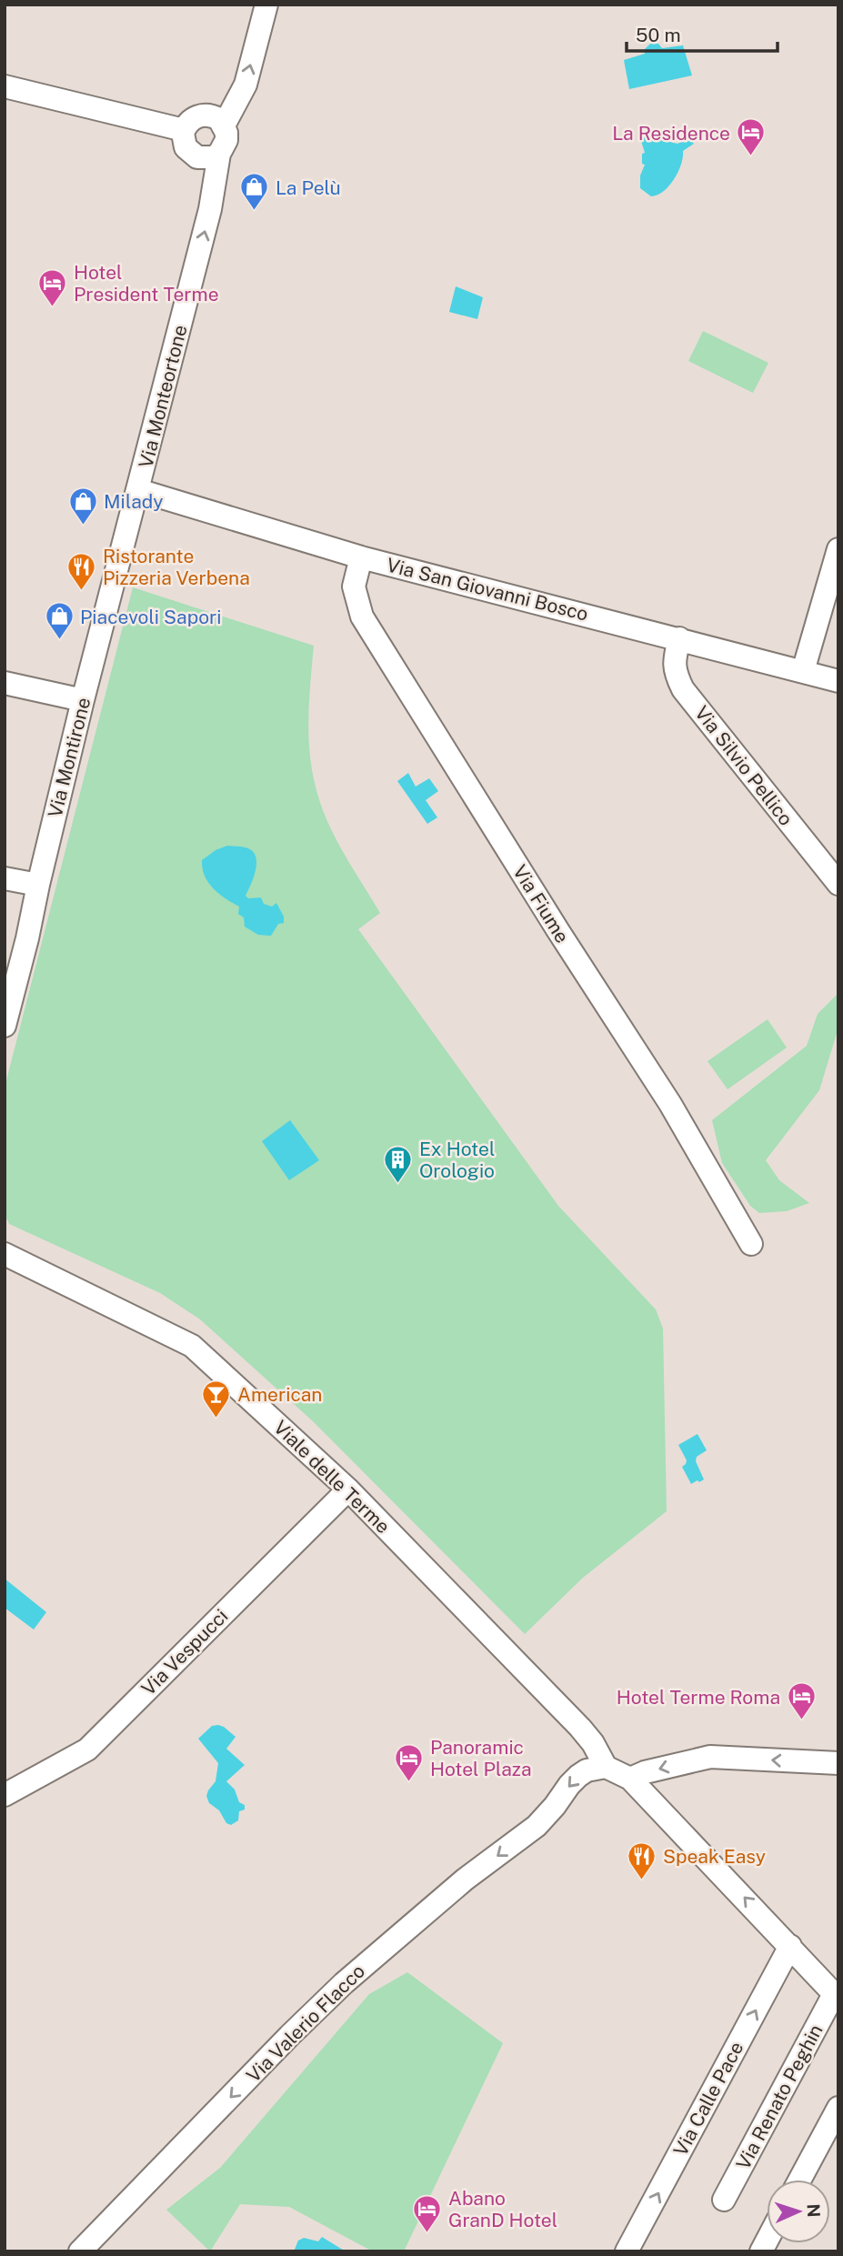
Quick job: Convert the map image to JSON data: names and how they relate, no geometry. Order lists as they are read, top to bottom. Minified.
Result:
{"streets":{"street":["Via Monteortone","Via San Giovanni Bosco","Via Montirone","Via Silvio Pellico","Via Fiume","Viale delle Terme","Via Vespucci","Via Valerio Flacco","Via Renato Peghin","Via Calle Pace"]},"crossings":[["Via Monteortone","Via San Giovanni Bosco"],["Via Monteortone","Via Montirone"],["Via San Giovanni Bosco","Via Montirone"],["Via San Giovanni Bosco","Via Silvio Pellico"],["Via San Giovanni Bosco","Via Fiume"],["Viale delle Terme","Via Vespucci"],["Viale delle Terme","Via Valerio Flacco"]],"one_way":["Via Monteortone","Via Valerio Flacco","Via Calle Pace"],"places":{"hotel":["La Residence","Hotel President Terme","Hotel Terme Roma","Panoramic Hotel Plaza","Abano GranD Hotel"],"shop":["La Pelù","Milady","Piacevoli Sapori"],"restaurant":["Ristorante Pizzeria Verbena","Speak Easy"],"building":["Ex Hotel Orologio"],"bar":["American"]},"scale_bar":"50 m","north":"right"}
